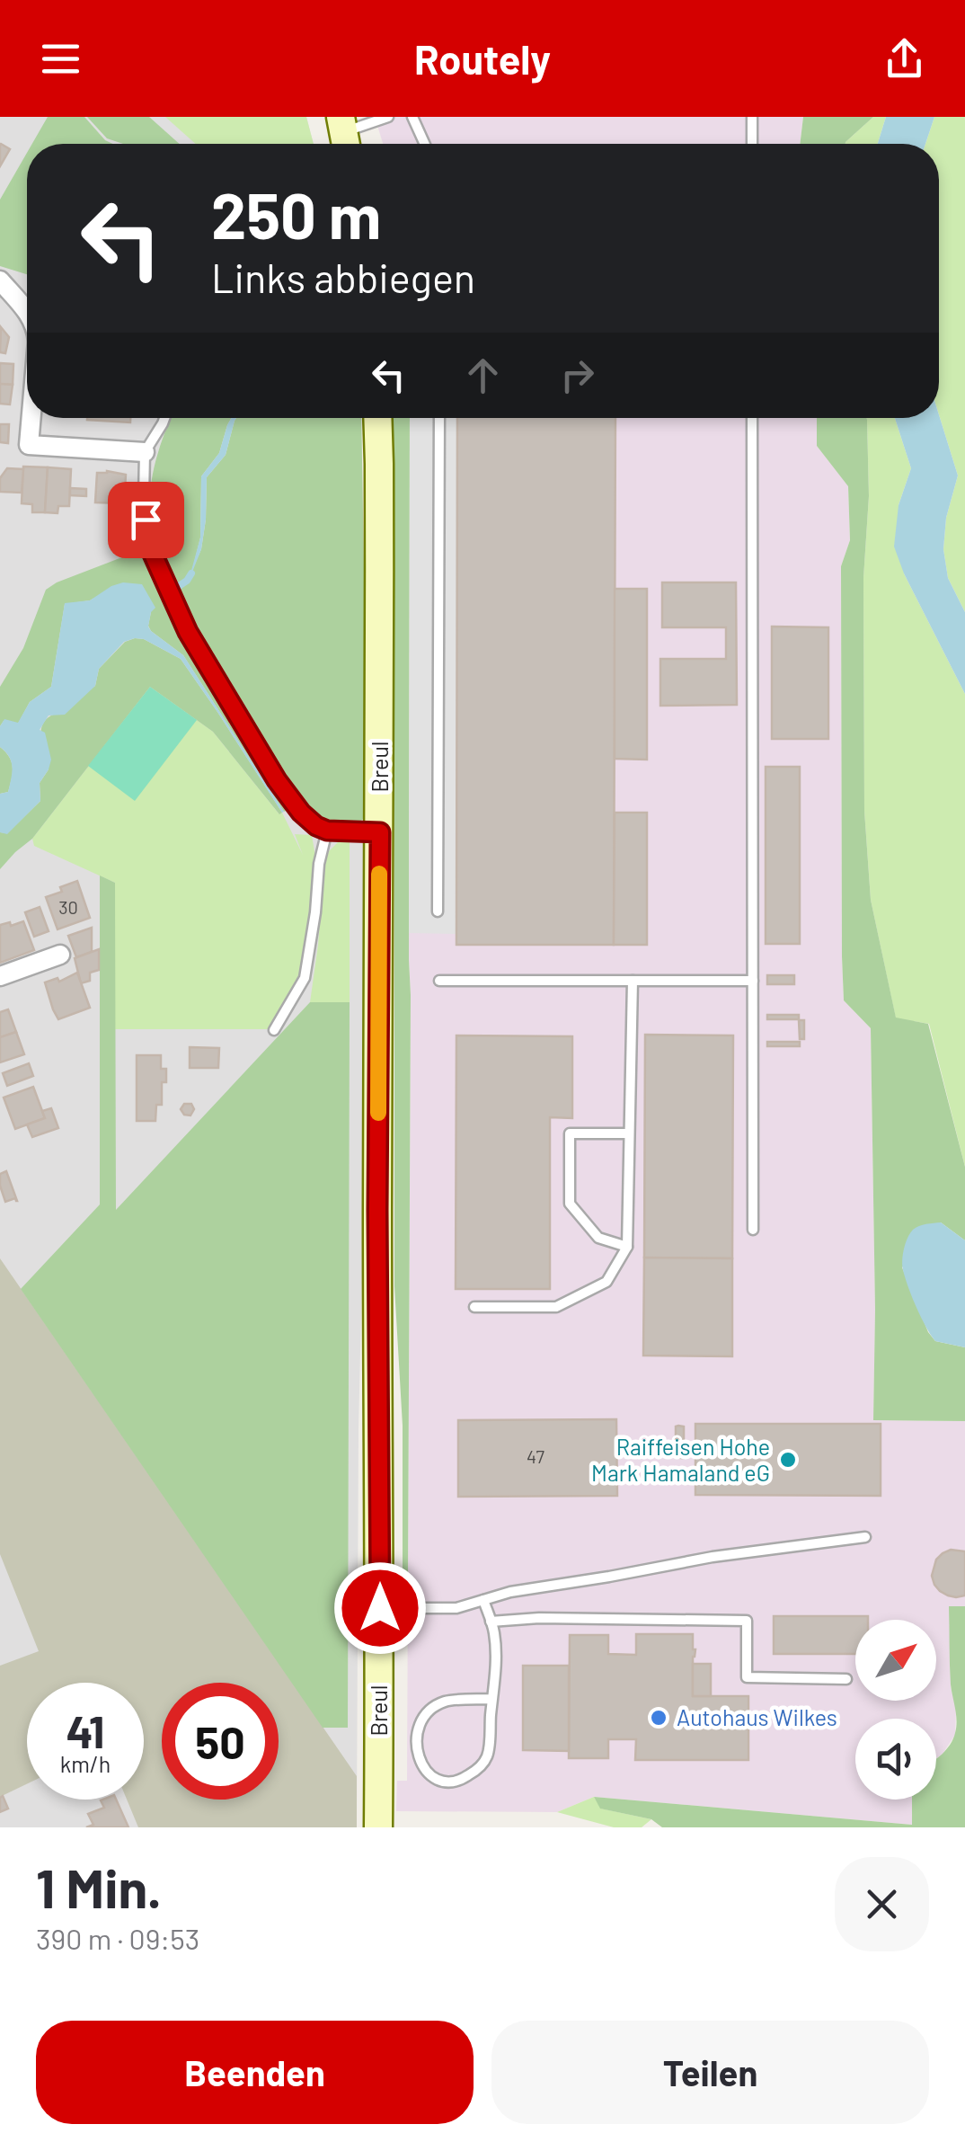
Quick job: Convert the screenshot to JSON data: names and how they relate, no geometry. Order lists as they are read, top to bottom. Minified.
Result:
{"streets":{"main road":["Breul"]},"places":["Raiffeisen Hohe Mark Hamaland eG","Autohaus Wilkes"],"house_numbers":["30","47"],"north":"top right","page":{"header":"Routely","turn":["250 m","Links abbiegen"],"speed":"41 km/h","limit":"50","heading":["1 Min.","390 m · 09:53"],"buttons":["Beenden","Teilen"]}}
